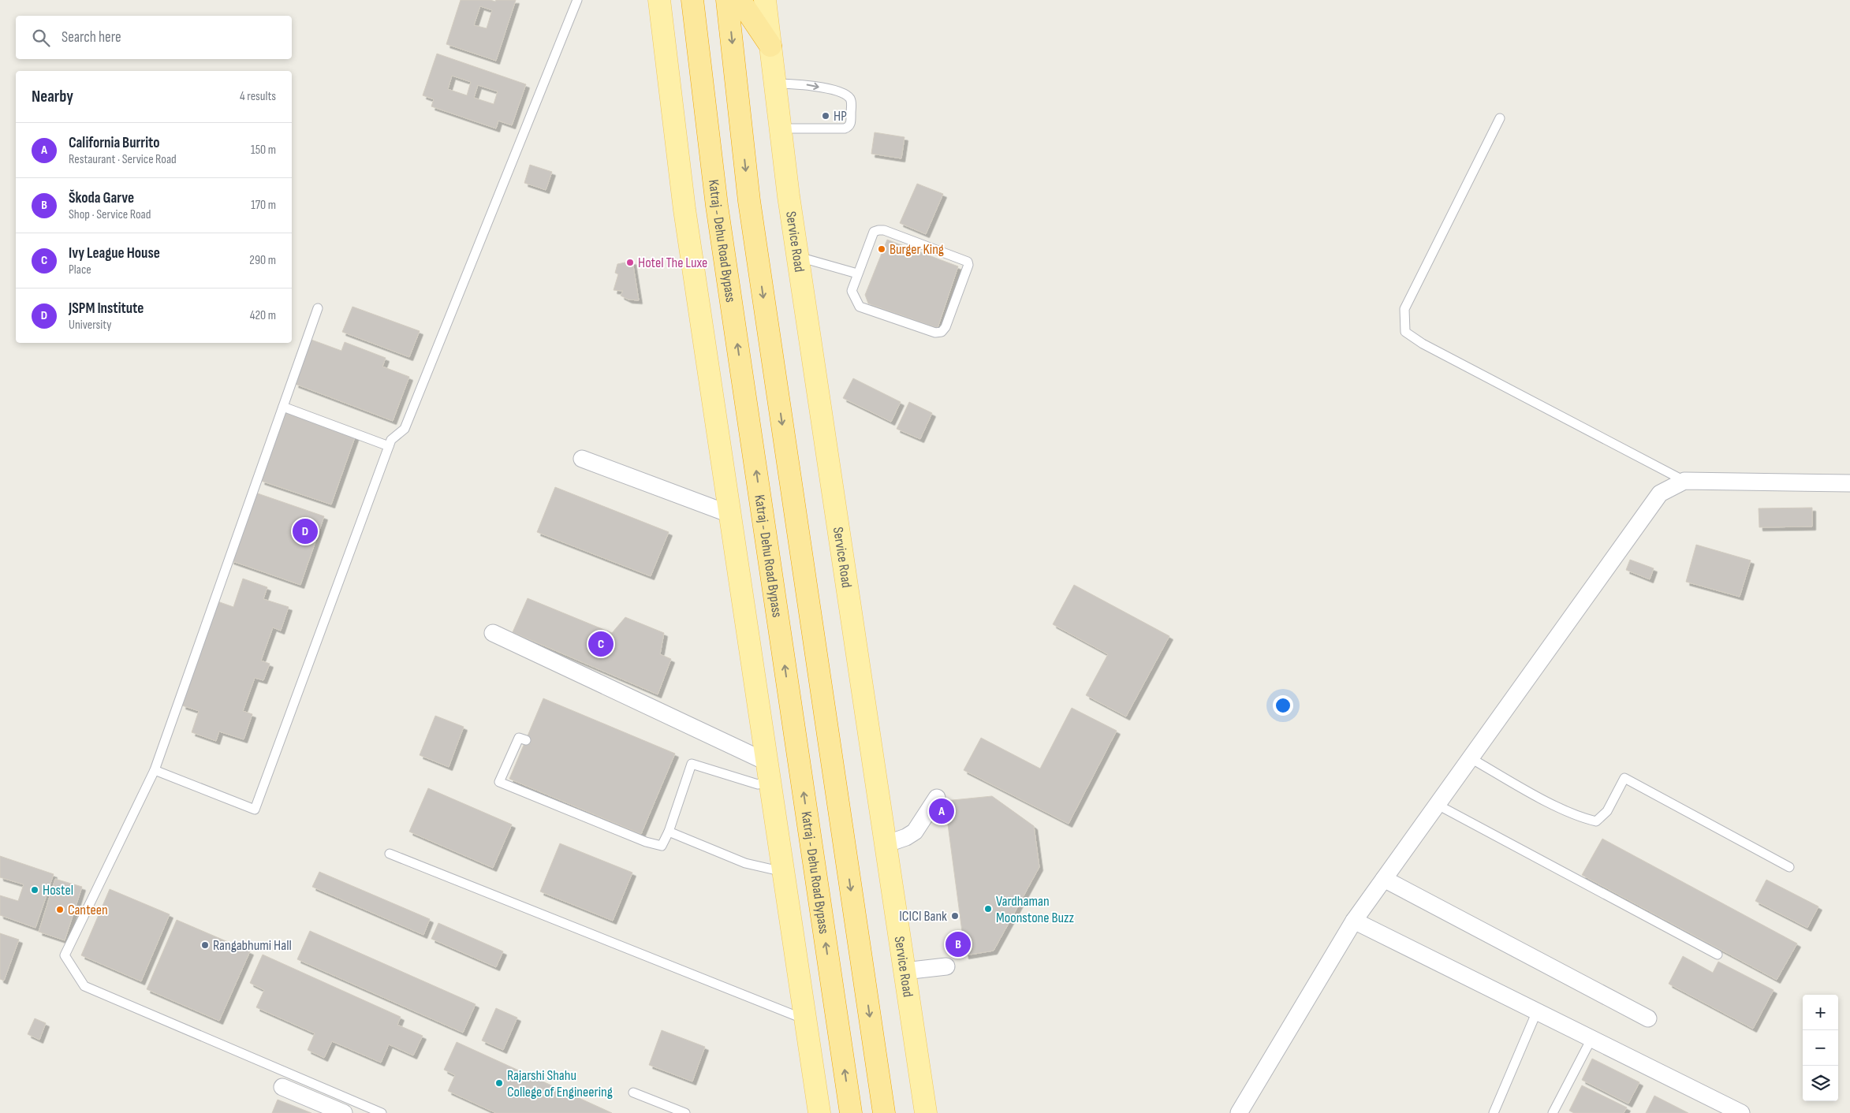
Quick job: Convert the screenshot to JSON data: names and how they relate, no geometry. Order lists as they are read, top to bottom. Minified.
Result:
{"streets":{"highway":["Katraj - Dehu Road Bypass"],"main road":["Service Road"]},"places":["HP","Burger King","Hotel The Luxe","Hostel","Vardhaman Moonstone Buzz","Canteen","ICICI Bank","Rangabhumi Hall","Rajarshi Shahu College of Engineering"],"page":{"search":"Search here","heading":["Nearby","4 results"],"list":[{"mark":"A","name":"California Burrito","note":"Restaurant · Service Road","value":"150 m"},{"mark":"B","name":"Škoda Garve","note":"Shop · Service Road","value":"170 m"},{"mark":"C","name":"Ivy League House","note":"Place","value":"290 m"},{"mark":"D","name":"JSPM Institute","note":"University","value":"420 m"}],"pins":["D","C","A","B"],"map_buttons":["+","−"]}}
